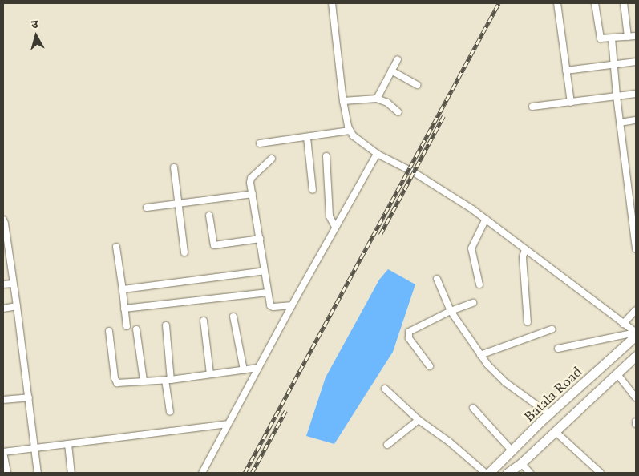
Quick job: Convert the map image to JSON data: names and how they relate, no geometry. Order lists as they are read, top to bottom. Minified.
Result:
{"streets":{"main road":["Batala Road"]},"north":"top"}
